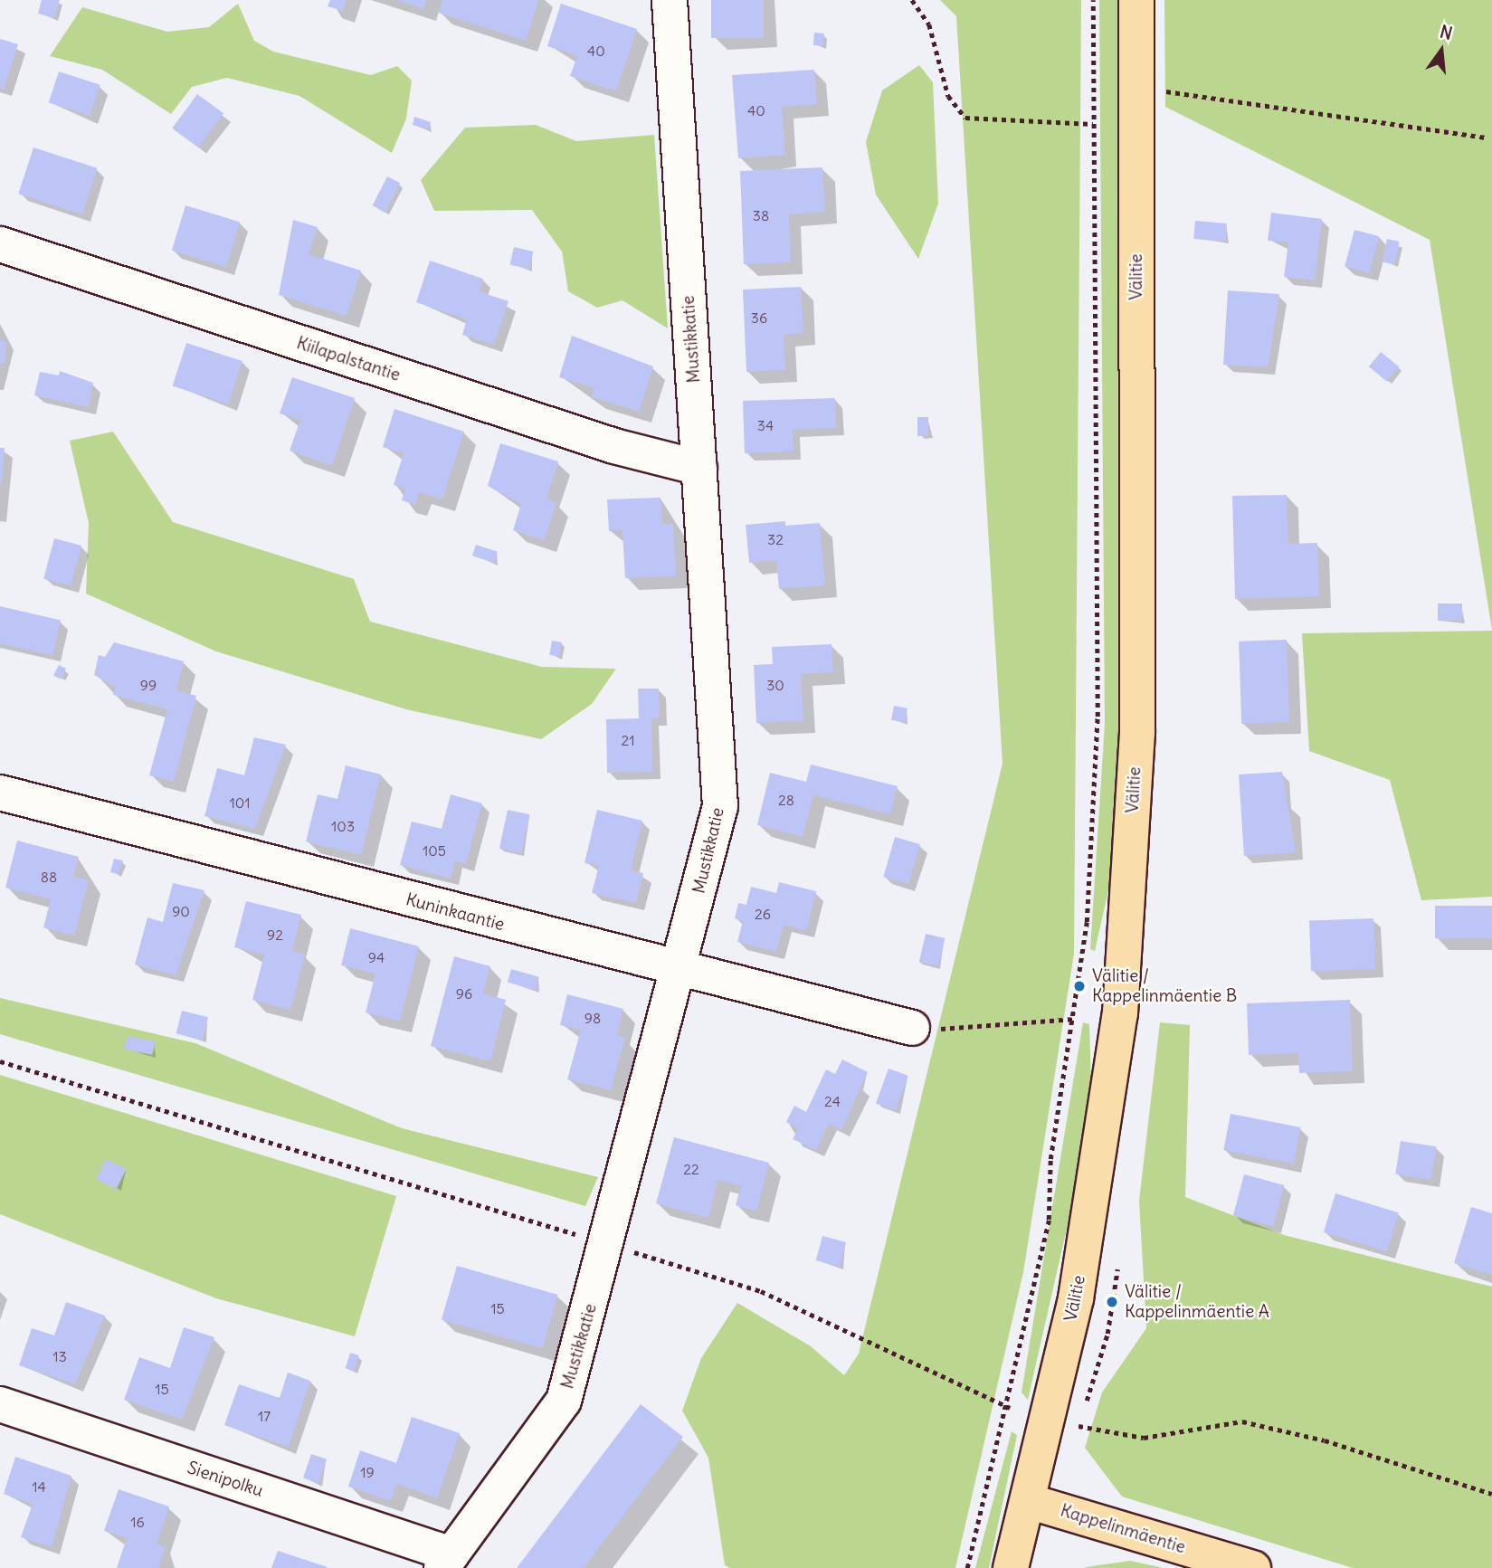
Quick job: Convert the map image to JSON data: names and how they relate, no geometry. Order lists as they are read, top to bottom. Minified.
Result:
{"streets":{"main road":["Välitie","Kappelinmäentie"],"street":["Mustikkatie","Kiilapalstantie","Kuninkaantie","Sienipolku"]},"crossings":[["Välitie","Kappelinmäentie"],["Mustikkatie","Kiilapalstantie"],["Mustikkatie","Kuninkaantie"],["Mustikkatie","Sienipolku"]],"places":["Välitie / Kappelinmäentie B","Välitie / Kappelinmäentie A"],"house_numbers":["40","40","38","36","34","32","99","30","21","28","101","103","105","88","90","26","92","94","96","98","24","22","15","13","15","17","19","14","16"],"north":"top"}
